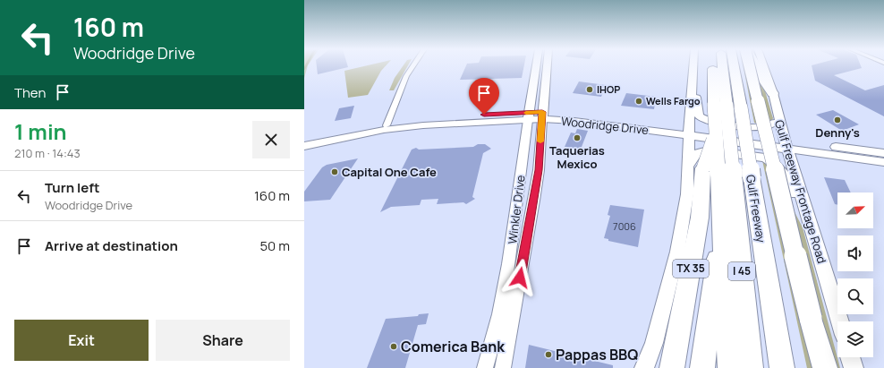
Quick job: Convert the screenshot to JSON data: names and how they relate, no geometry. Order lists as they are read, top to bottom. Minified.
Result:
{"streets":{"highway":["Gulf Freeway","TX 35","I 45"],"main road":["Woodridge Drive","Gulf Freeway Frontage Road","Winkler Drive"]},"crossings":[["Woodridge Drive","Gulf Freeway Frontage Road"],["Woodridge Drive","Winkler Drive"],["Gulf Freeway","TX 35"]],"places":["IHOP","Wells Fargo","Denny's","Taquerias Mexico","Capital One Cafe","Comerica Bank","Pappas BBQ"],"house_numbers":["7006"],"north":"top right","page":{"turn":["160 m","Woodridge Drive"],"then":"Then","heading":["1 min","210 m · 14:43"],"list":[{"name":"Turn left","note":"Woodridge Drive","value":"160 m"},{"name":"Arrive at destination","value":"50 m"}],"buttons":["Exit","Share"]}}
